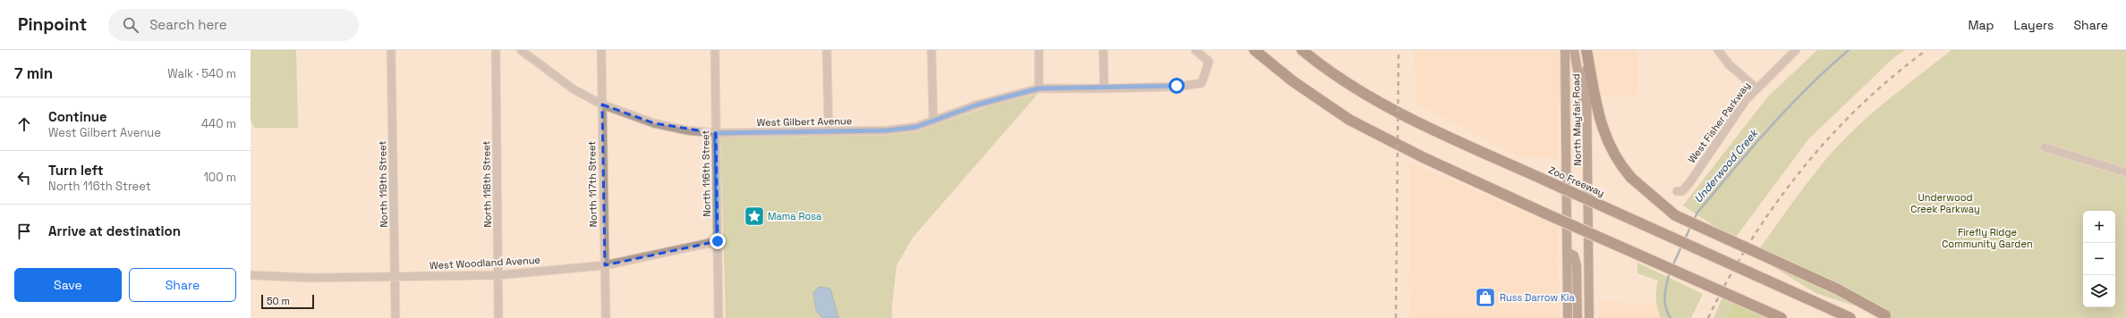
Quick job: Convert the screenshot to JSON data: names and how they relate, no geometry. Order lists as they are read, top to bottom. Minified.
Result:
{"streets":{"highway":["Zoo Freeway"],"main road":["North Mayfair Road"],"street":["West Gilbert Avenue","West Fisher Parkway","North 116th Street","North 119th Street","North 118th Street","North 117th Street","West Woodland Avenue"]},"crossings":[["West Gilbert Avenue","North 116th Street"],["West Gilbert Avenue","North 117th Street"],["North 116th Street","West Woodland Avenue"],["North 119th Street","West Woodland Avenue"],["North 118th Street","West Woodland Avenue"],["North 117th Street","West Woodland Avenue"]],"water":["Underwood Creek"],"parks":["Underwood Creek Parkway","Firefly Ridge Community Garden"],"places":{"place":["Mama Rosa"],"shop":["Russ Darrow Kia"]},"scale_bar":"50 m","page":{"header":"Pinpoint","search":"Search here","nav":["Map","Layers","Share"],"heading":["7 min","Walk · 540 m"],"list":[["Continue","West Gilbert Avenue","440 m"],["Turn left","North 116th Street","100 m"],"Arrive at destination"],"map_buttons":["+","−"],"buttons":["Save","Share"],"scale":"50 m"}}
